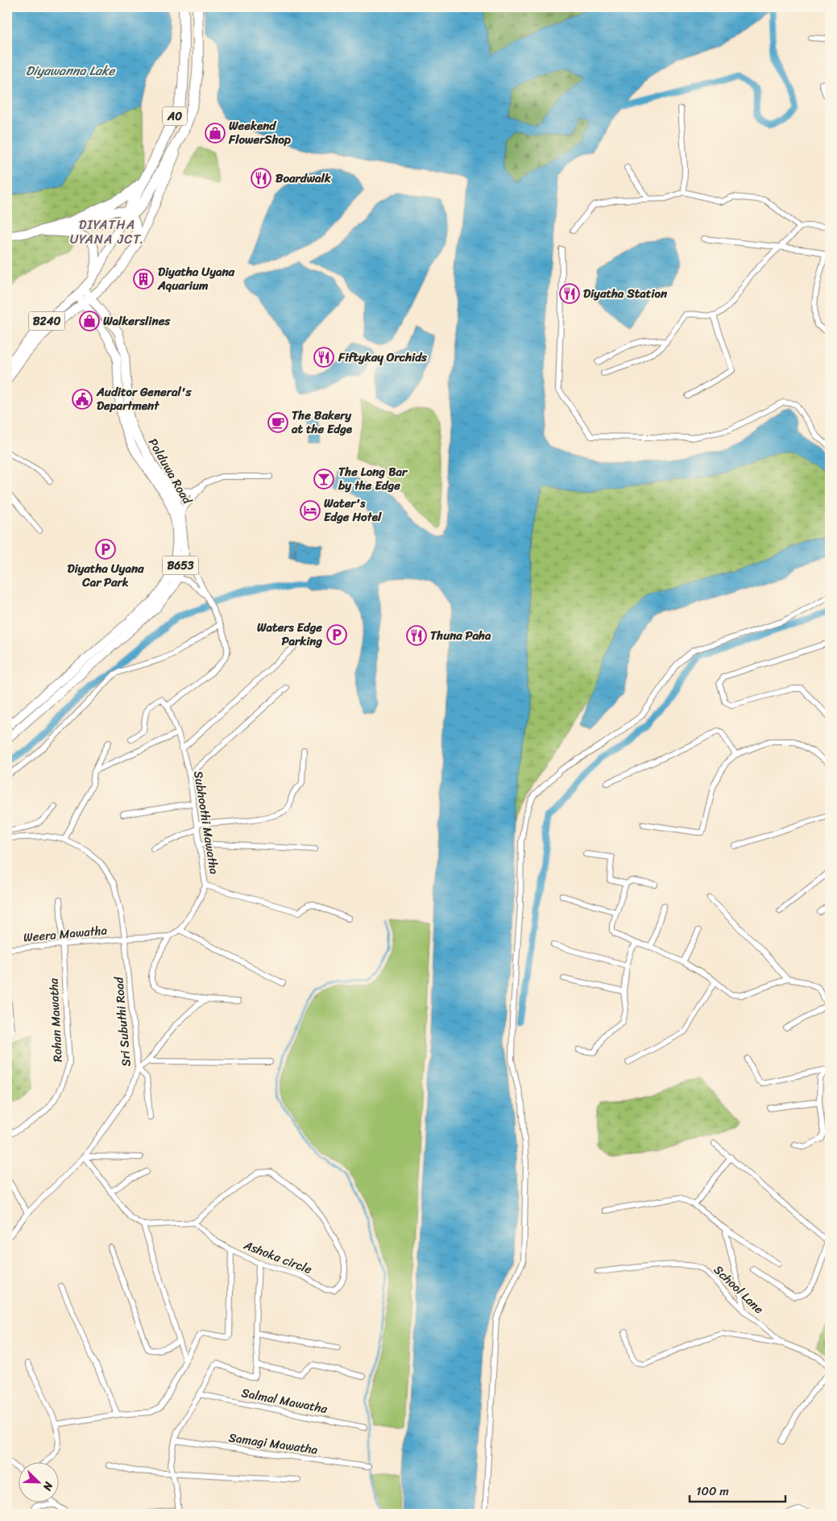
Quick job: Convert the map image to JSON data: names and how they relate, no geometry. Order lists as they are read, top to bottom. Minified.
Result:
{"streets":{"highway":["A0"],"main road":["B240","Polduwa Road","B653"],"street":["Subhoothi Mawatha","Weera Mawatha","Rohan Mawatha","Sri Subuthi Road","Ashoka circle","School Lane","Salmal Mawatha","Samagi Mawatha"]},"crossings":[["A0","B240"],["B240","Polduwa Road"],["Subhoothi Mawatha","Weera Mawatha"],["Subhoothi Mawatha","Sri Subuthi Road"],["Weera Mawatha","Rohan Mawatha"],["Weera Mawatha","Sri Subuthi Road"]],"districts":["DIYATHA UYANA JCT."],"water":["Diyawanna Lake"],"places":{"shop":["Weekend FlowerShop","Walkerslines"],"restaurant":["Boardwalk","Diyatha Station","Fiftykay Orchids","Thuna Paha"],"building":["Diyatha Uyana Aquarium"],"public building":["Auditor General's Department"],"cafe":["The Bakery at the Edge"],"bar":["The Long Bar by the Edge"],"hotel":["Water's Edge Hotel"],"parking":["Diyatha Uyana Car Park","Waters Edge Parking"]},"scale_bar":"100 m","north":"bottom right"}
